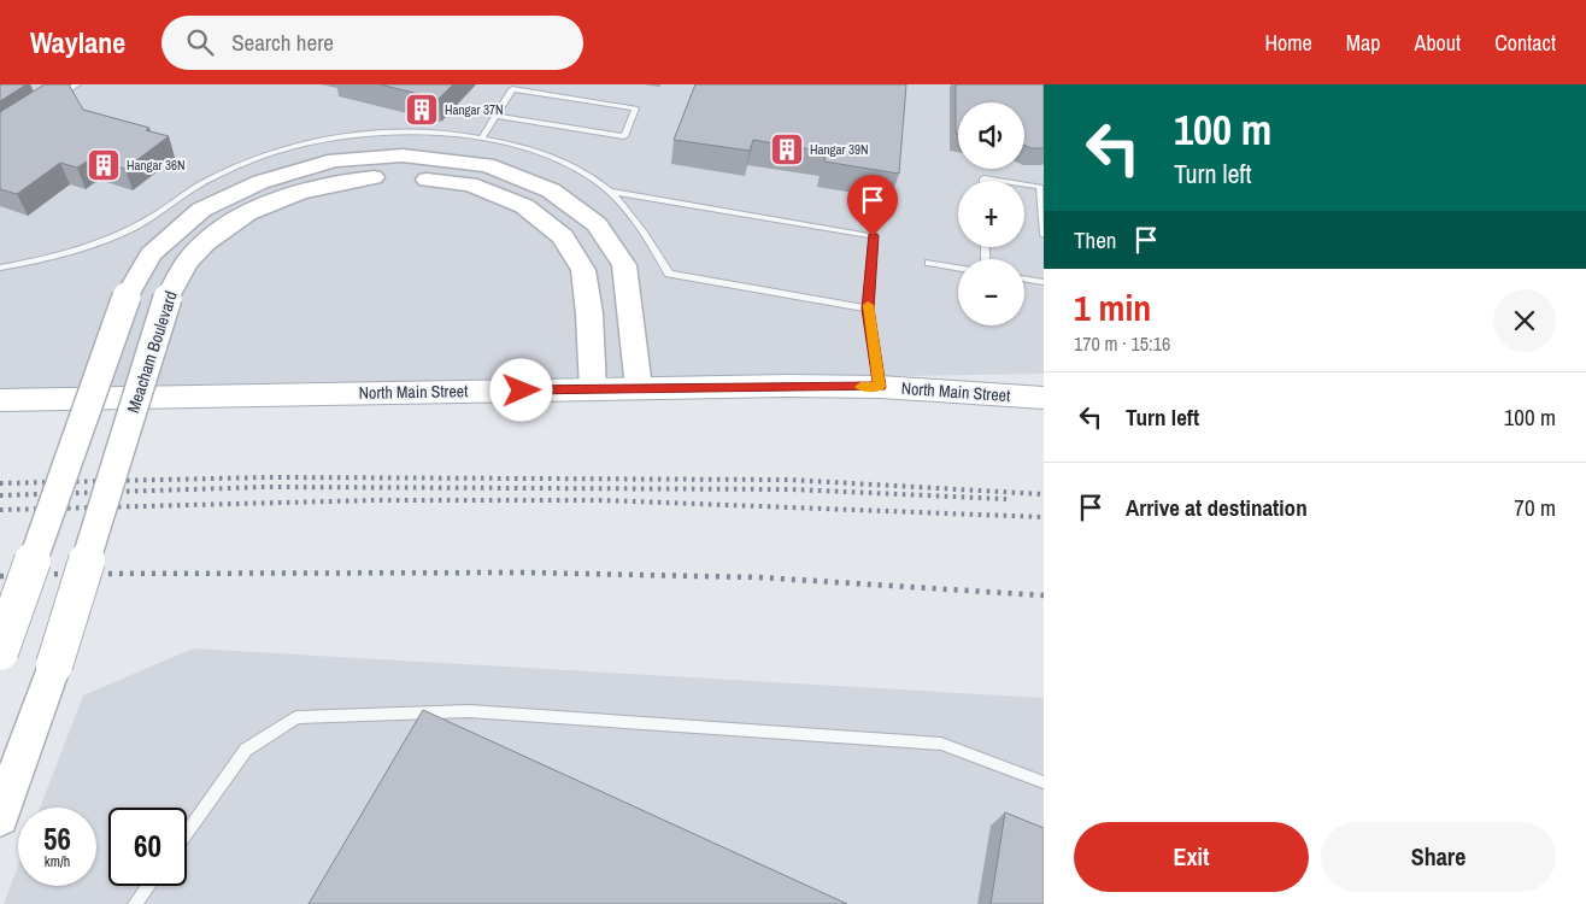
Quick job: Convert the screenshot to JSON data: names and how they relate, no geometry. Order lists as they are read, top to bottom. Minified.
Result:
{"streets":{"main road":["Meacham Boulevard","North Main Street"]},"crossings":[["Meacham Boulevard","North Main Street"]],"places":{"building":["Hangar 37N","Hangar 39N","Hangar 36N"]},"page":{"header":"Waylane","search":"Search here","nav":["Home","Map","About","Contact"],"turn":["100 m","Turn left"],"map_buttons":["+","−"],"then":"Then","heading":["1 min","170 m · 15:16"],"list":[{"name":"Turn left","value":"100 m"},{"name":"Arrive at destination","value":"70 m"}],"speed":"56 km/h","limit":"60","buttons":["Exit","Share"]}}
